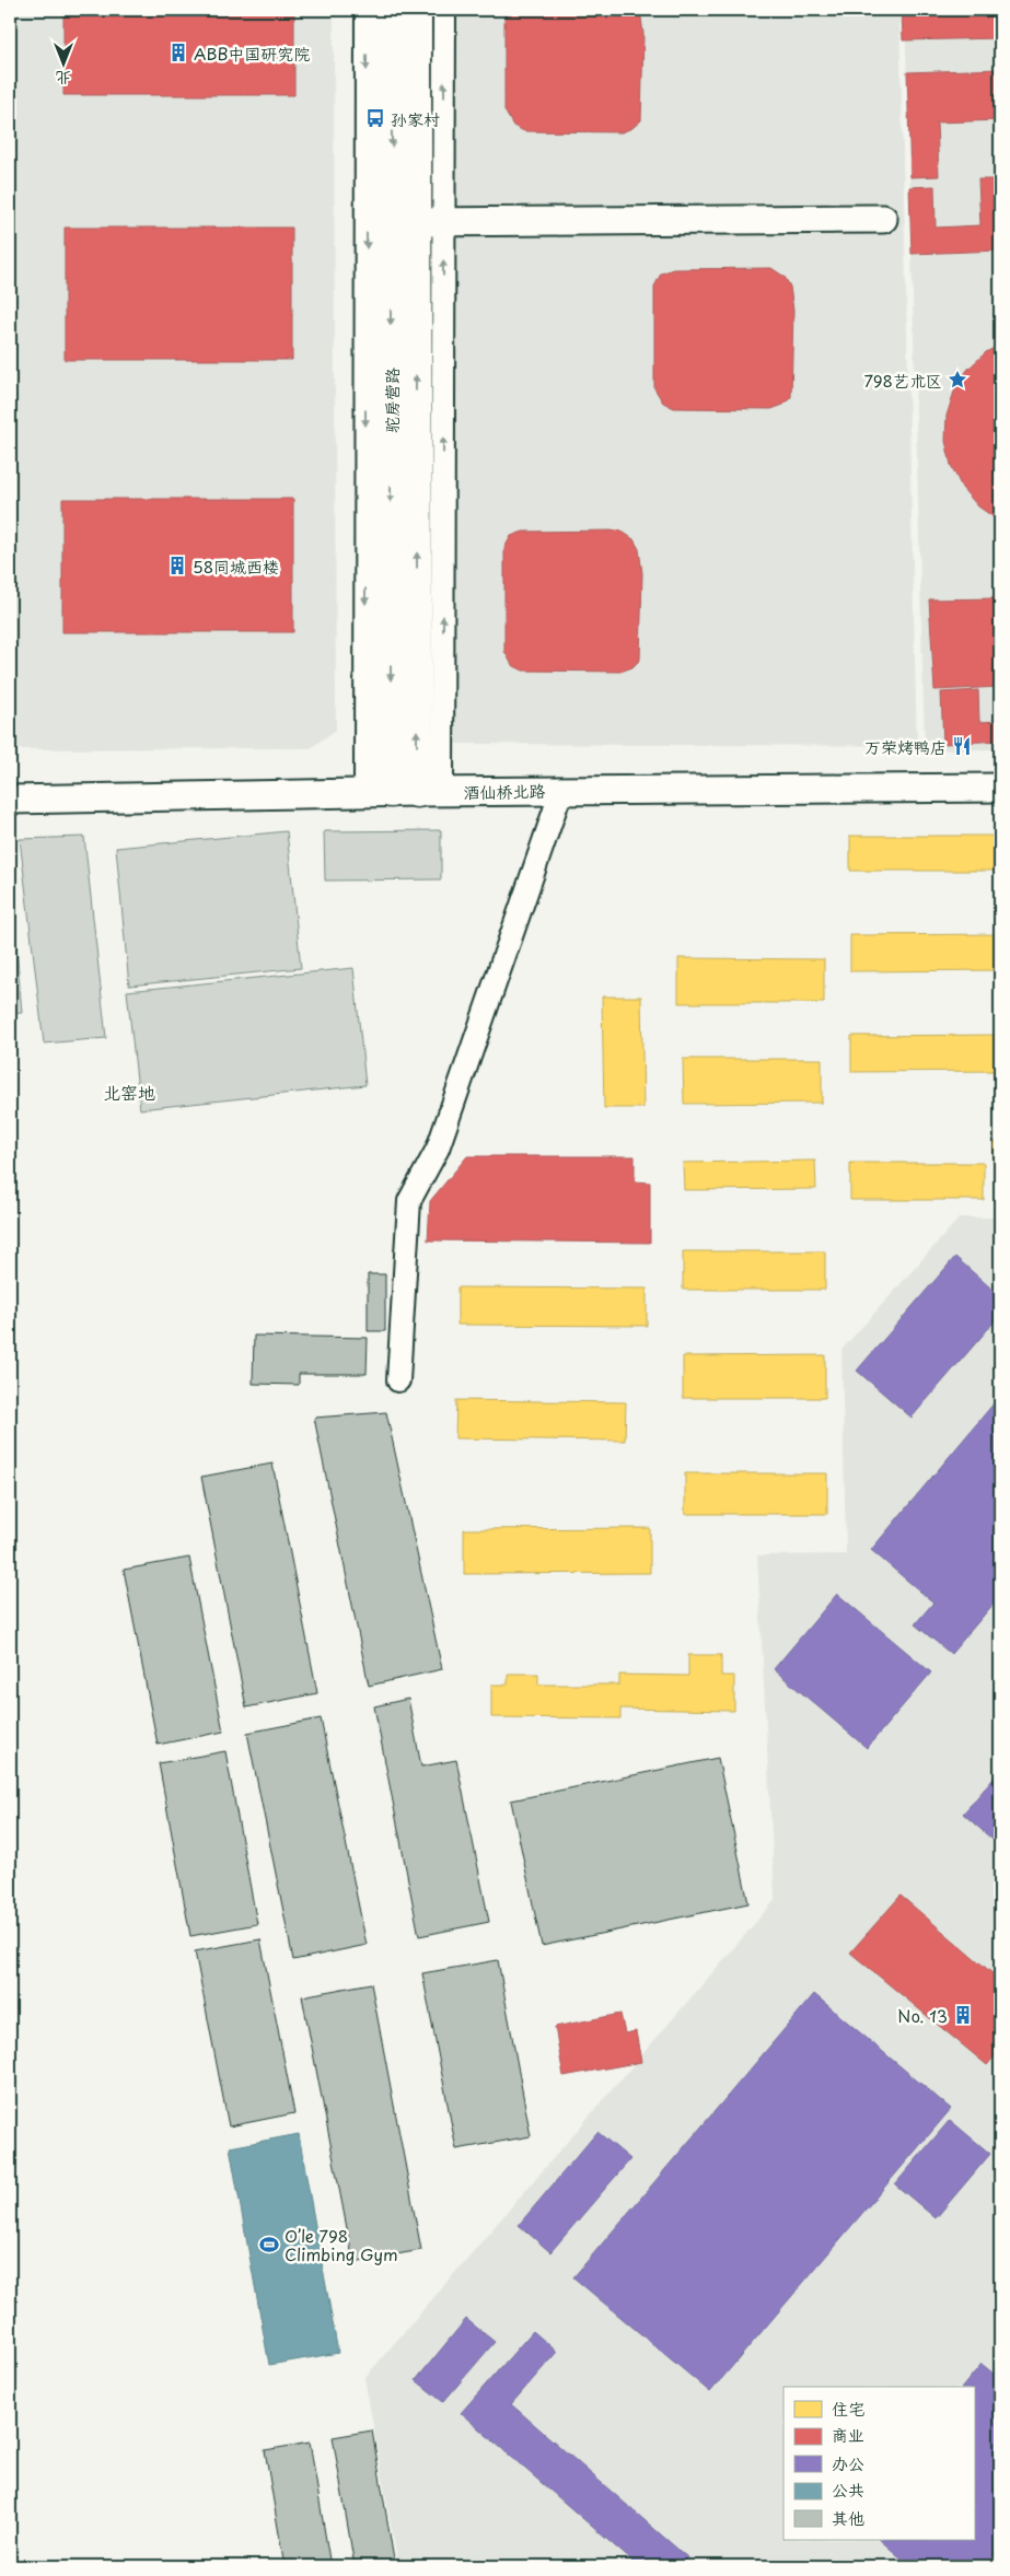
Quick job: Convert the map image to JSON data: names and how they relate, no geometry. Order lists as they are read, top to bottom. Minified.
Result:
{"streets":{"main road":["驼房营路"],"street":["酒仙桥北路"]},"crossings":[["驼房营路","酒仙桥北路"]],"districts":["北窑地"],"places":{"building":["ABB中国研究院","58同城西楼","No. 13"],"bus stop":["孙家村"],"place":["798艺术区"],"restaurant":["万荣烤鸭店"],"sports":["O’le 798 Climbing Gym"]},"legend":["住宅","商业","办公","公共","其他"],"north":"bottom"}
